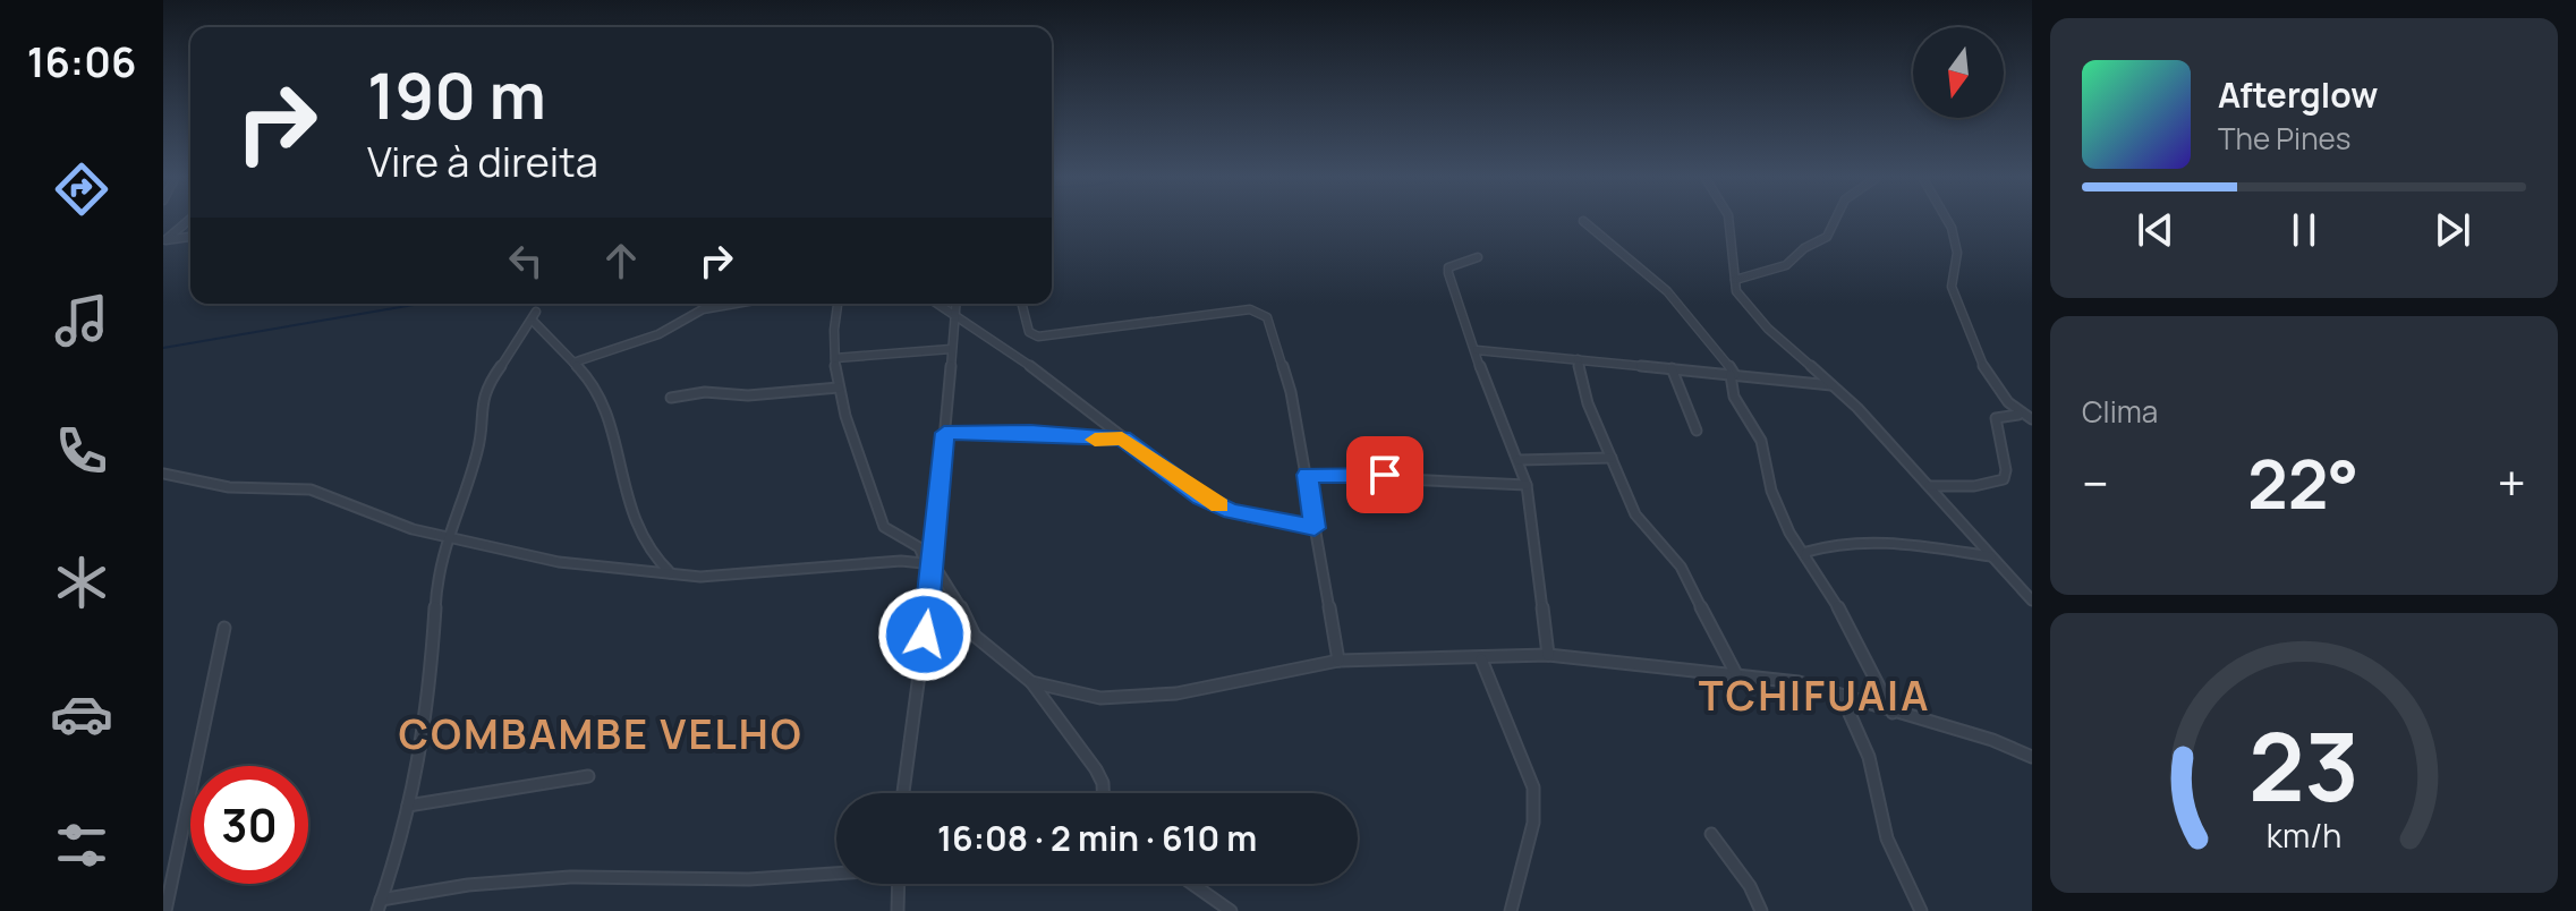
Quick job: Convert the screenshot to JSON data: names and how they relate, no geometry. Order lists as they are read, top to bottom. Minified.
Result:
{"districts":["TCHIFUAIA","COMBAMBE VELHO"],"north":"bottom","page":{"tabs":"16:06","turn":["190 m","Vire à direita"],"song":["Afterglow","The Pines"],"tile":"Clima","heat":["−","22°","+"],"limit":"30","trip":"16:08 · 2 min · 610 m","gauge":["23","km/h"]}}
